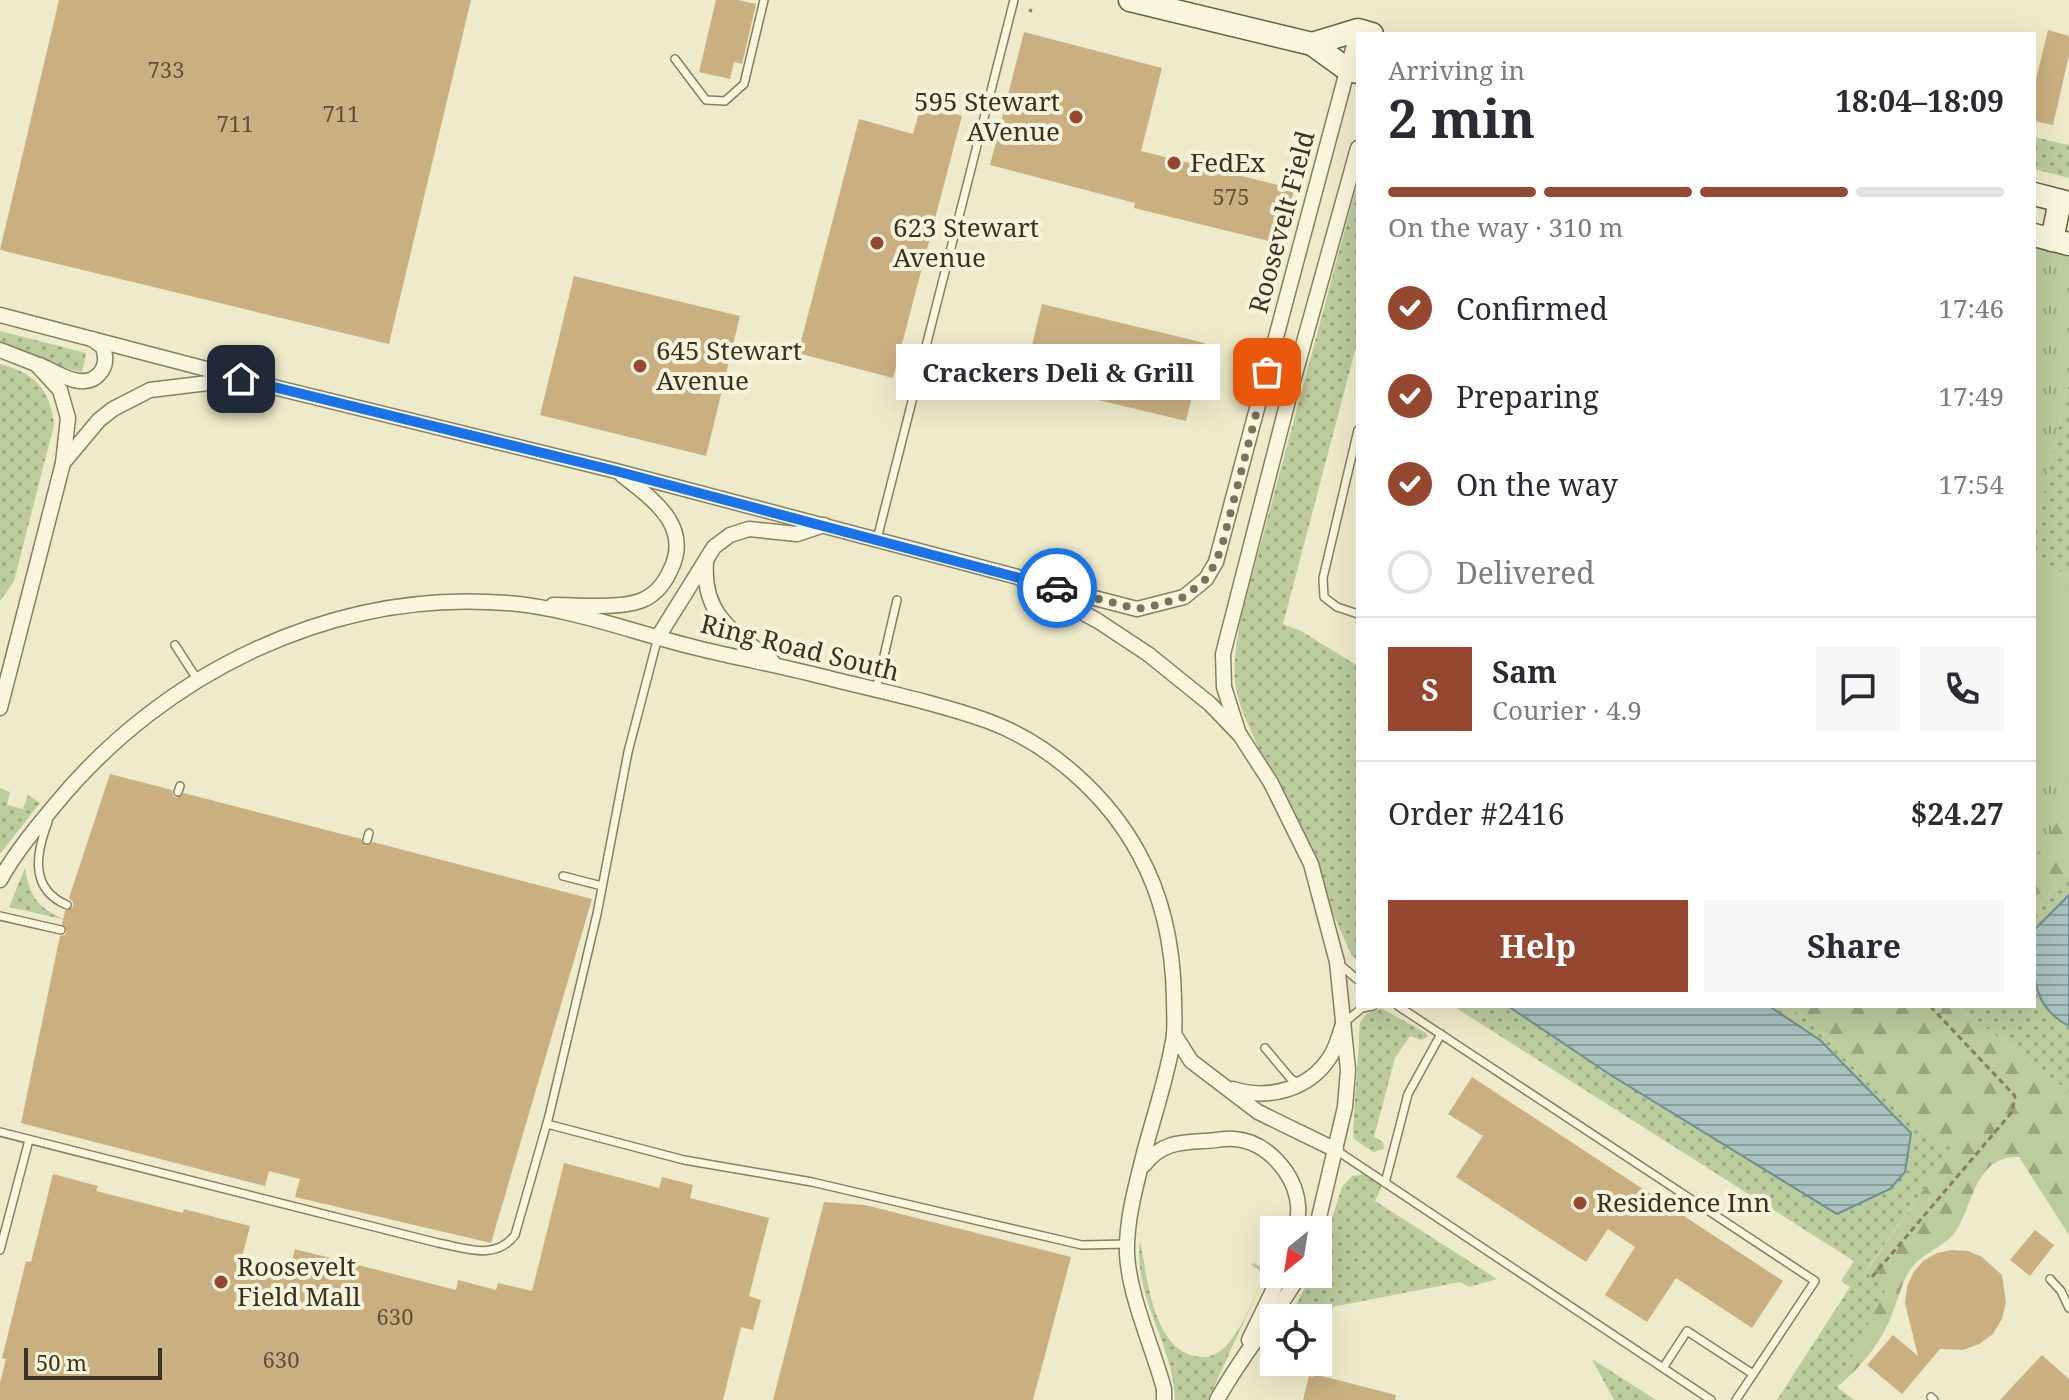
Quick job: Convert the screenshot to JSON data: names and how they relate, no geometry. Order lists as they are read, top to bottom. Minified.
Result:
{"streets":{"street":["Roosevelt Field","Ring Road South"]},"places":["595 Stewart AVenue","FedEx","623 Stewart Avenue","645 Stewart Avenue","Crackers Deli & Grill","Residence Inn","Roosevelt Field Mall"],"house_numbers":["733","711","711","575","630","630"],"scale_bar":"50 m","north":"bottom left","page":{"heading":["2 min","Arriving in","18:04–18:09"],"panel":["Sam","Courier · 4.9","Order #2416","$24.27"],"bar":"On the way · 310 m","list":[["Confirmed","17:46"],["Preparing","17:49"],["On the way","17:54"],"Delivered"],"bubble":"Crackers Deli & Grill","round":"S","buttons":["Help","Share"],"scale":"50 m"}}
